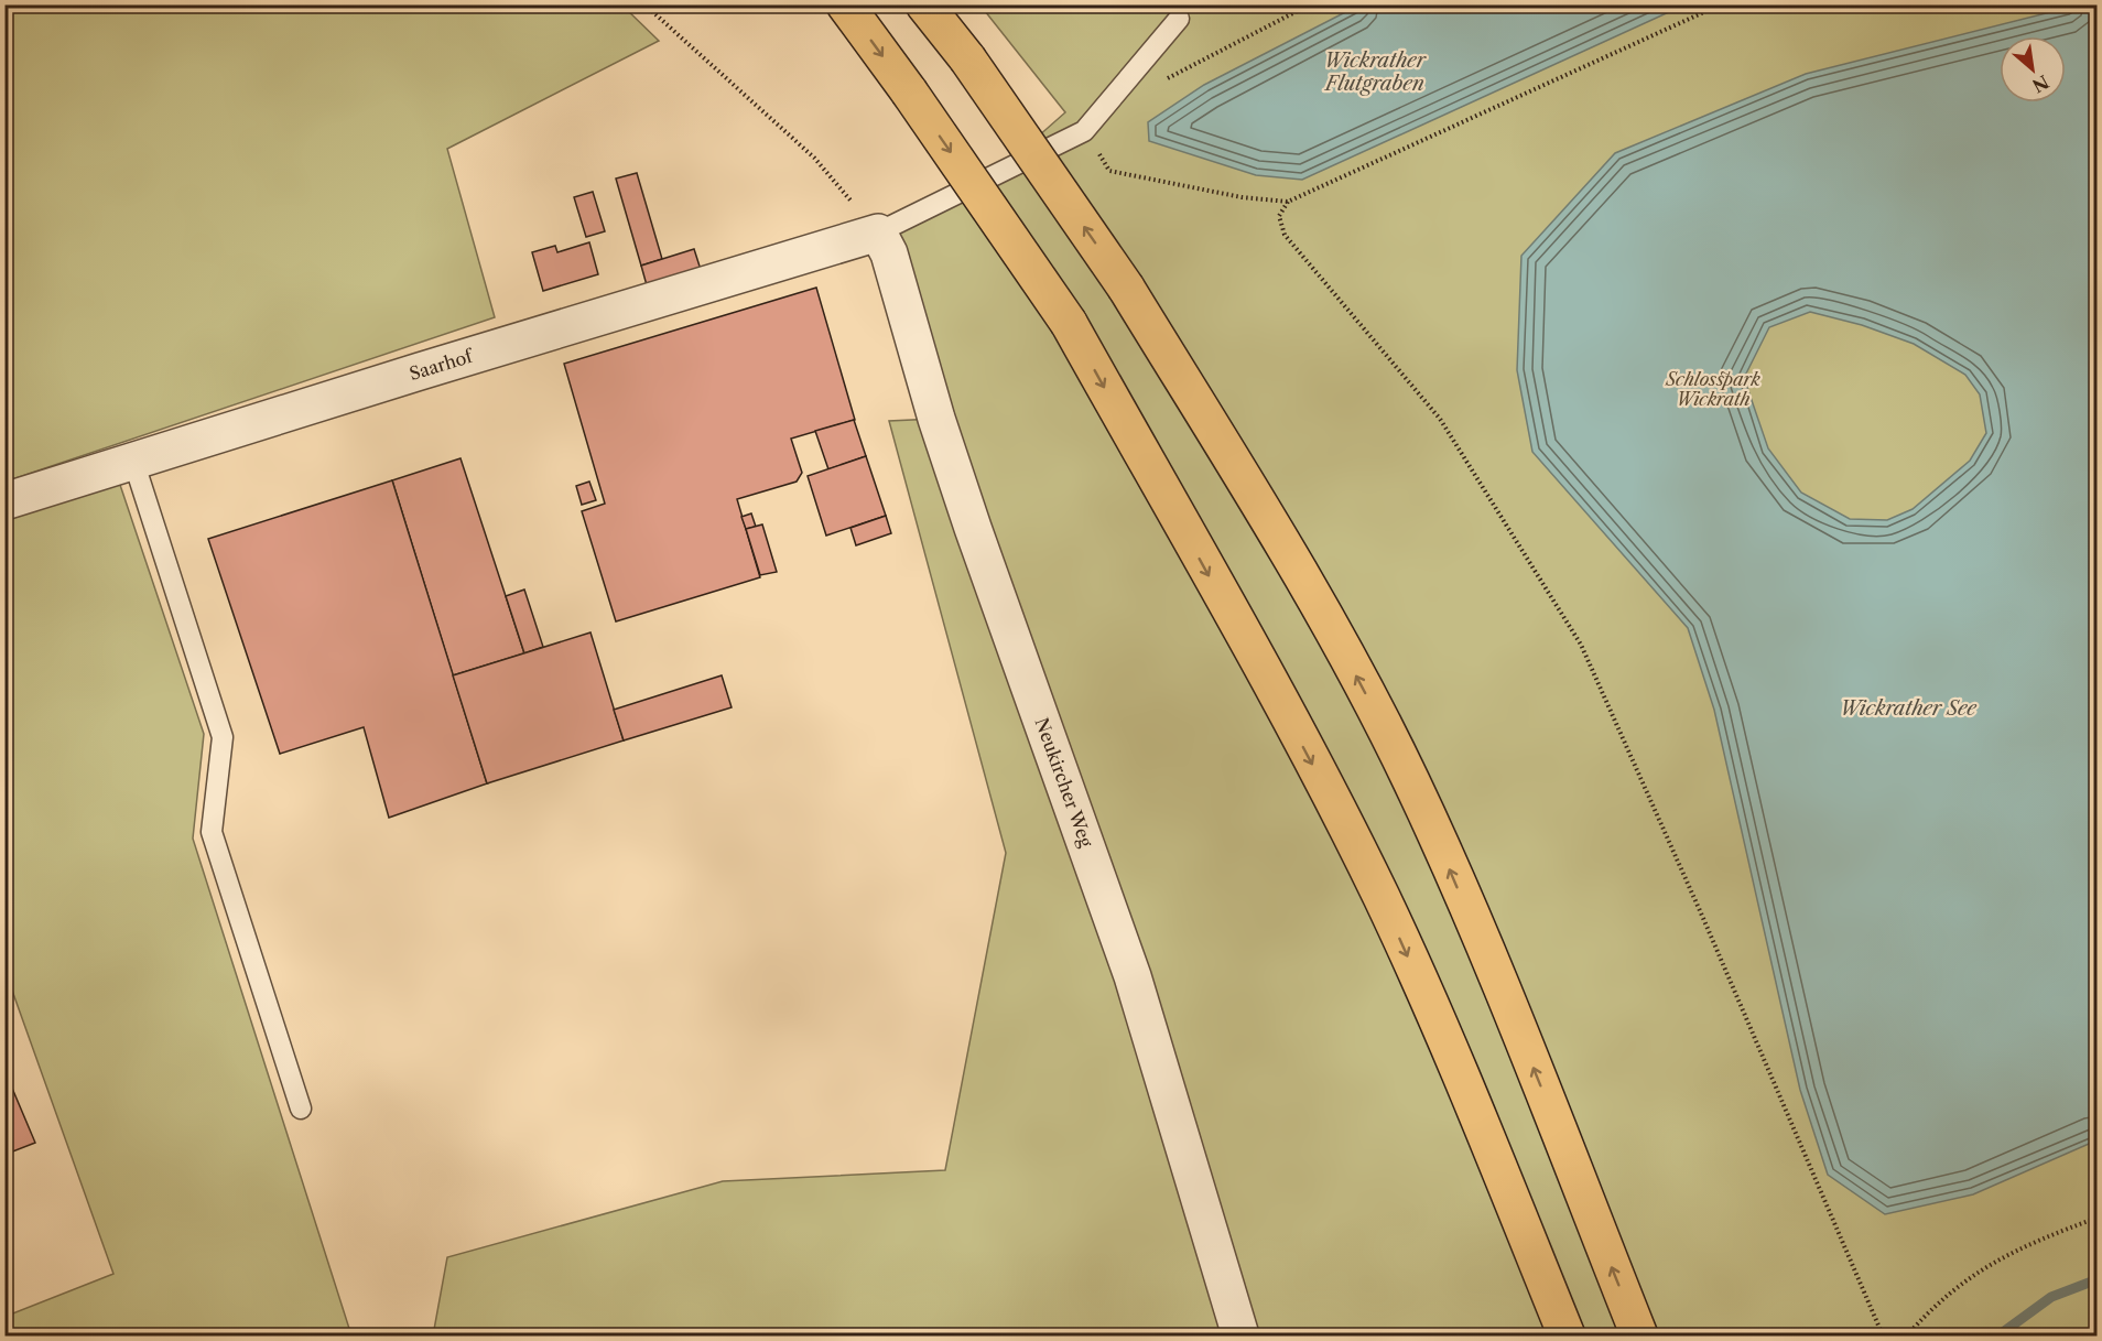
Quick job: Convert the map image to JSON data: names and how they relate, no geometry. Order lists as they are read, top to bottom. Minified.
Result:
{"streets":{"street":["Saarhof","Neukircher Weg"]},"crossings":[["Saarhof","Neukircher Weg"]],"water":["Wickrather Flutgraben","Wickrather See"],"parks":["Schlosspark Wickrath"],"north":"bottom right"}
